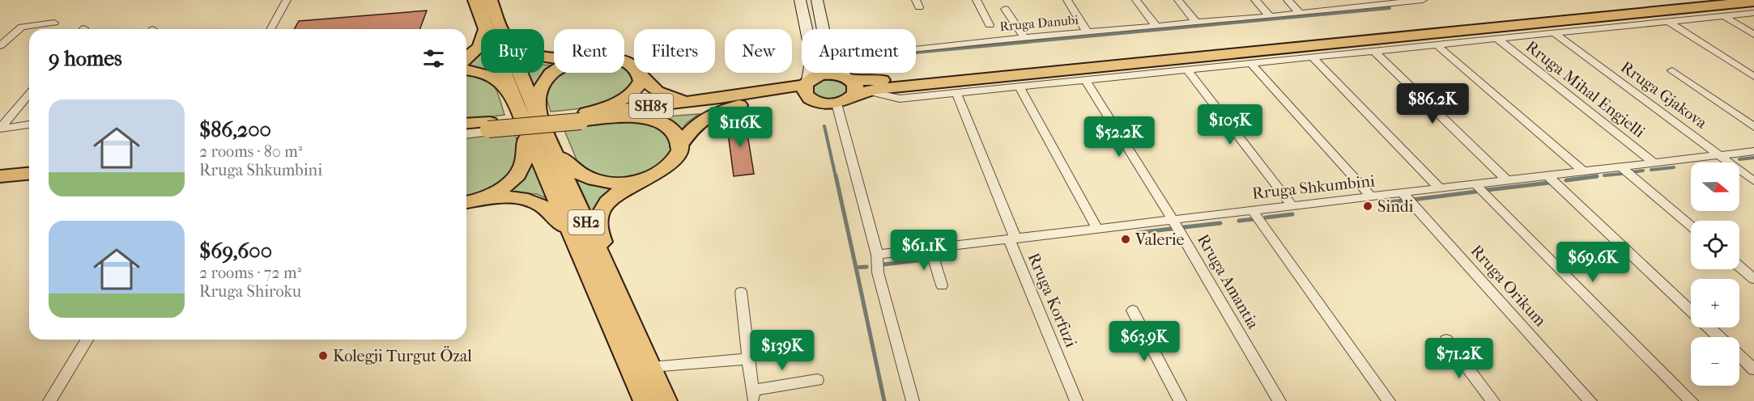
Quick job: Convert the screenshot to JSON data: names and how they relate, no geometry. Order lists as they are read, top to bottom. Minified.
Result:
{"streets":{"main road":["SH85","SH2"],"street":["Rruga Danubi","Rruga Mihal Engjelli","Rruga Gjakova","Rruga Shkumbini","Rruga Amantia","Rruga Orikum","Rruga Korfuzi"]},"crossings":[["Rruga Mihal Engjelli","Rruga Shkumbini"],["Rruga Gjakova","Rruga Shkumbini"],["Rruga Shkumbini","Rruga Amantia"],["Rruga Shkumbini","Rruga Orikum"],["Rruga Shkumbini","Rruga Korfuzi"]],"places":["Sindi","Valerie","Kolegji Turgut Özal"],"north":"right","page":{"chip":["Buy","Rent","Filters","New","Apartment"],"heading":"9 homes","price":["$86.2K","$105K","$116K","$52.2K","$61.1K","$69.6K","$63.9K","$139K","$71.2K"],"list":[{"name":"$86,200","note":"2 rooms · 80 m² · Rruga Shkumbini"},{"name":"$69,600","note":"2 rooms · 72 m² · Rruga Shiroku"}],"map_buttons":["+","−"]}}
